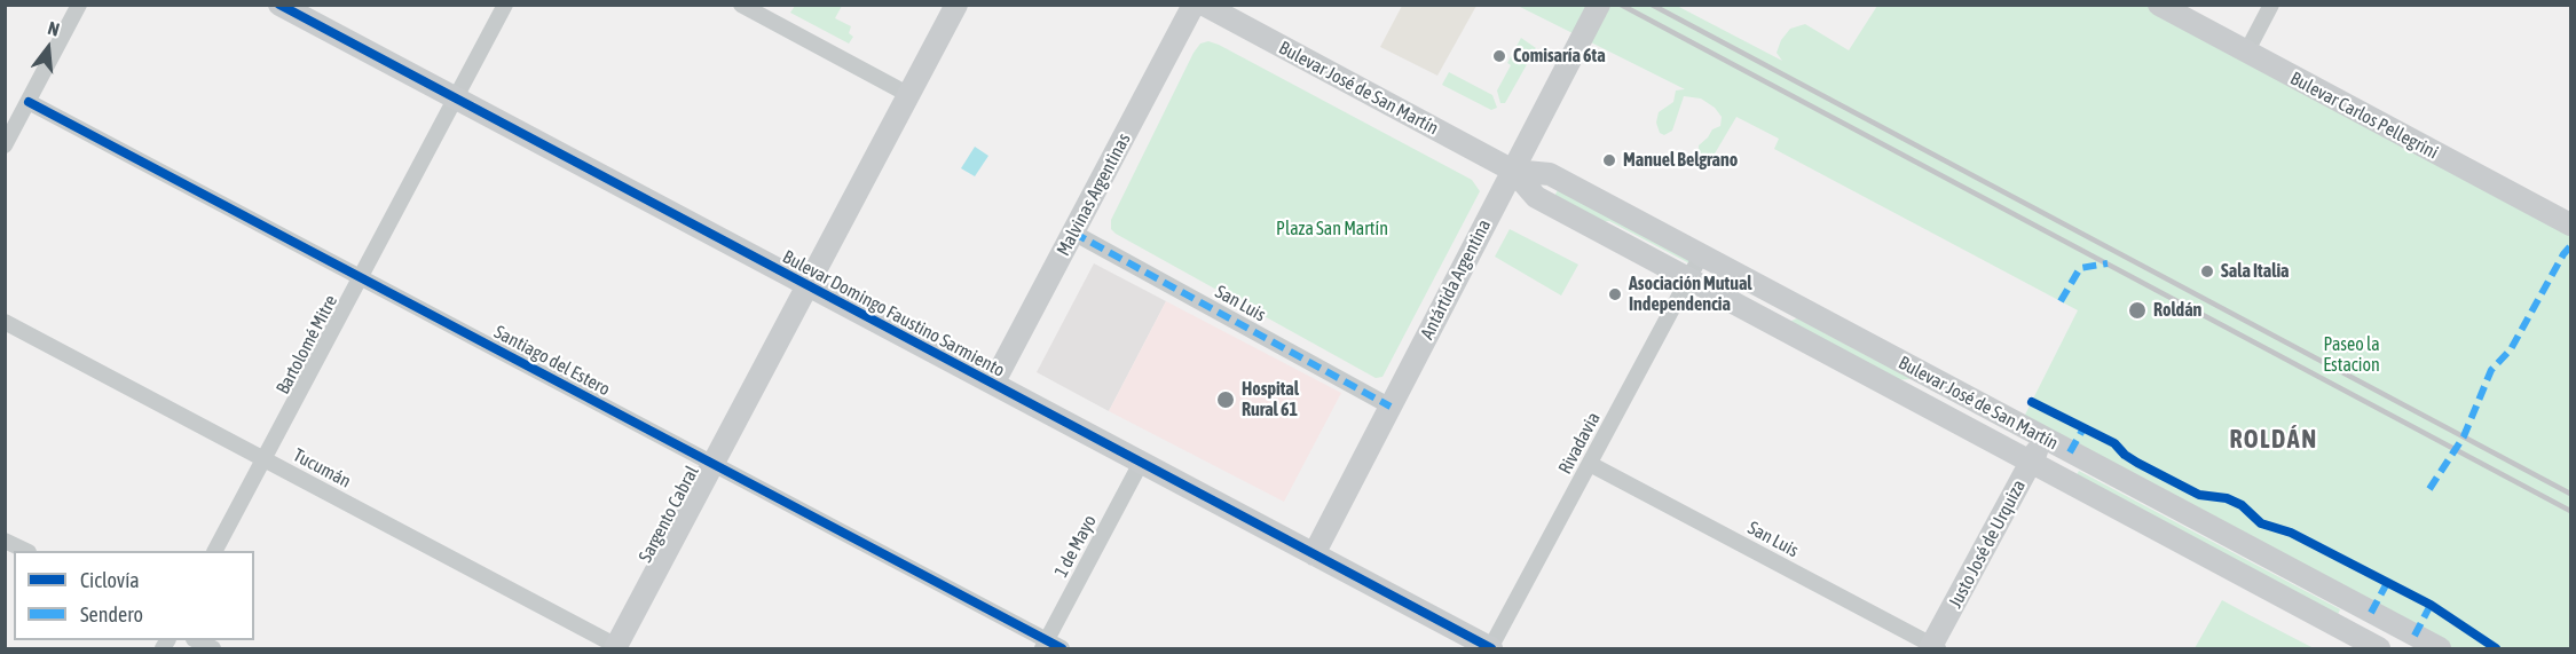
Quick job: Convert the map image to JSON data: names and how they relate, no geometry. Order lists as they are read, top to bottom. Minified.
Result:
{"streets":{"main road":["Bulevar José de San Martín","Bulevar Carlos Pellegrini","Malvinas Argentinas","Antártida Argentina","Bulevar Domingo Faustino Sarmiento","Sargento Cabral","Justo José de Urquiza"],"street":["San Luis","Bartolomé Mitre","Santiago del Estero","Rivadavia","Tucumán","1 de Mayo"]},"crossings":[["Bulevar José de San Martín","Antártida Argentina"],["Bulevar José de San Martín","Rivadavia"],["Bulevar José de San Martín","Justo José de Urquiza"],["Malvinas Argentinas","San Luis"],["Malvinas Argentinas","Bulevar Domingo Faustino Sarmiento"],["Antártida Argentina","San Luis"],["Antártida Argentina","Bulevar Domingo Faustino Sarmiento"],["San Luis","Rivadavia"],["San Luis","Justo José de Urquiza"],["Bulevar Domingo Faustino Sarmiento","Bartolomé Mitre"],["Bulevar Domingo Faustino Sarmiento","Rivadavia"],["Bulevar Domingo Faustino Sarmiento","Sargento Cabral"],["Bulevar Domingo Faustino Sarmiento","1 de Mayo"],["Bartolomé Mitre","Santiago del Estero"],["Bartolomé Mitre","Tucumán"],["Santiago del Estero","Sargento Cabral"],["Santiago del Estero","1 de Mayo"],["Tucumán","Sargento Cabral"]],"districts":["ROLDÁN"],"parks":["Plaza San Martín","Paseo la Estacion"],"places":["Comisaría 6ta","Manuel Belgrano","Sala Italia","Asociación Mutual Independencia","Roldán","Hospital Rural 61"],"legend":["Ciclovía","Sendero"],"north":"top"}
